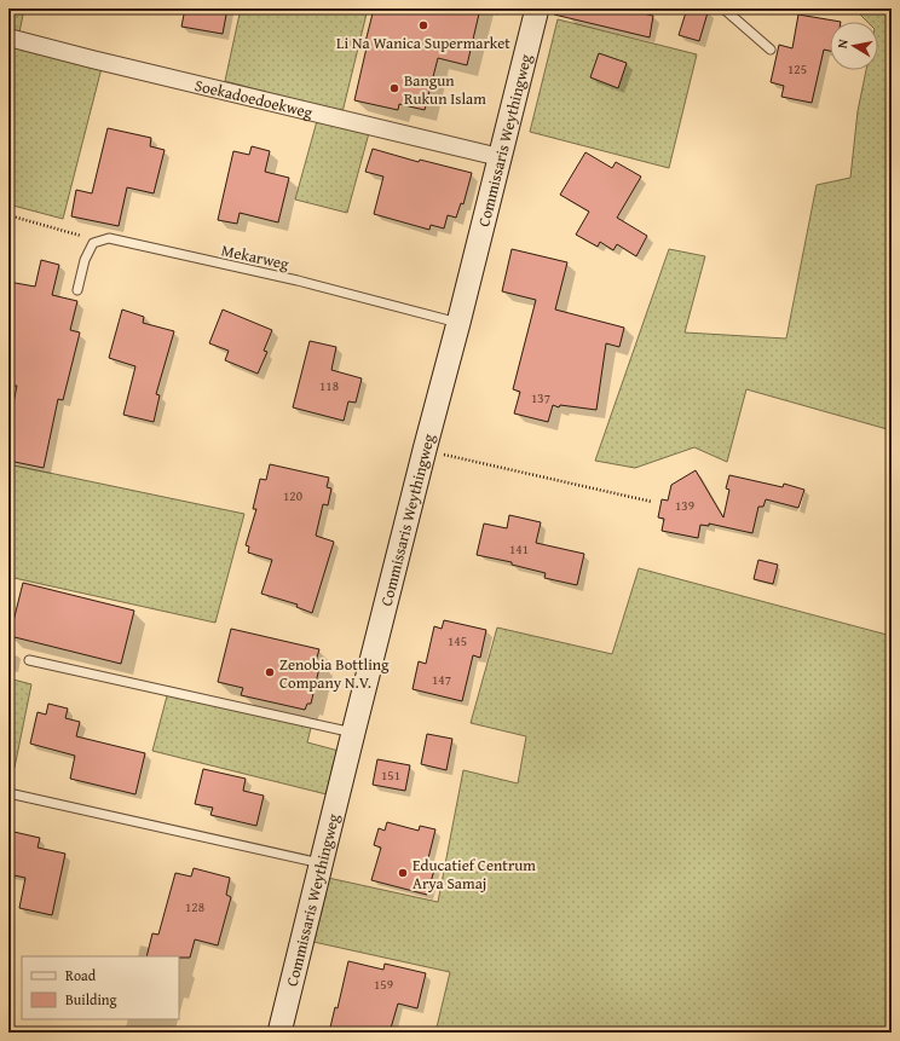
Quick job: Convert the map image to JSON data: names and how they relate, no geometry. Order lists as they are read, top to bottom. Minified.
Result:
{"streets":{"main road":["Commissaris Weythingweg"],"street":["Soekadoedoekweg"],"lane":["Mekarweg"]},"crossings":[["Soekadoedoekweg","Commissaris Weythingweg"],["Commissaris Weythingweg","Mekarweg"]],"places":["Li Na Wanica Supermarket","Bangun Rukun Islam","Zenobia Bottling Company N.V.","Educatief Centrum Arya Samaj"],"house_numbers":["125","118","137","120","139","141","145","147","151","128","159"],"legend":["Road","Building"],"north":"left"}
